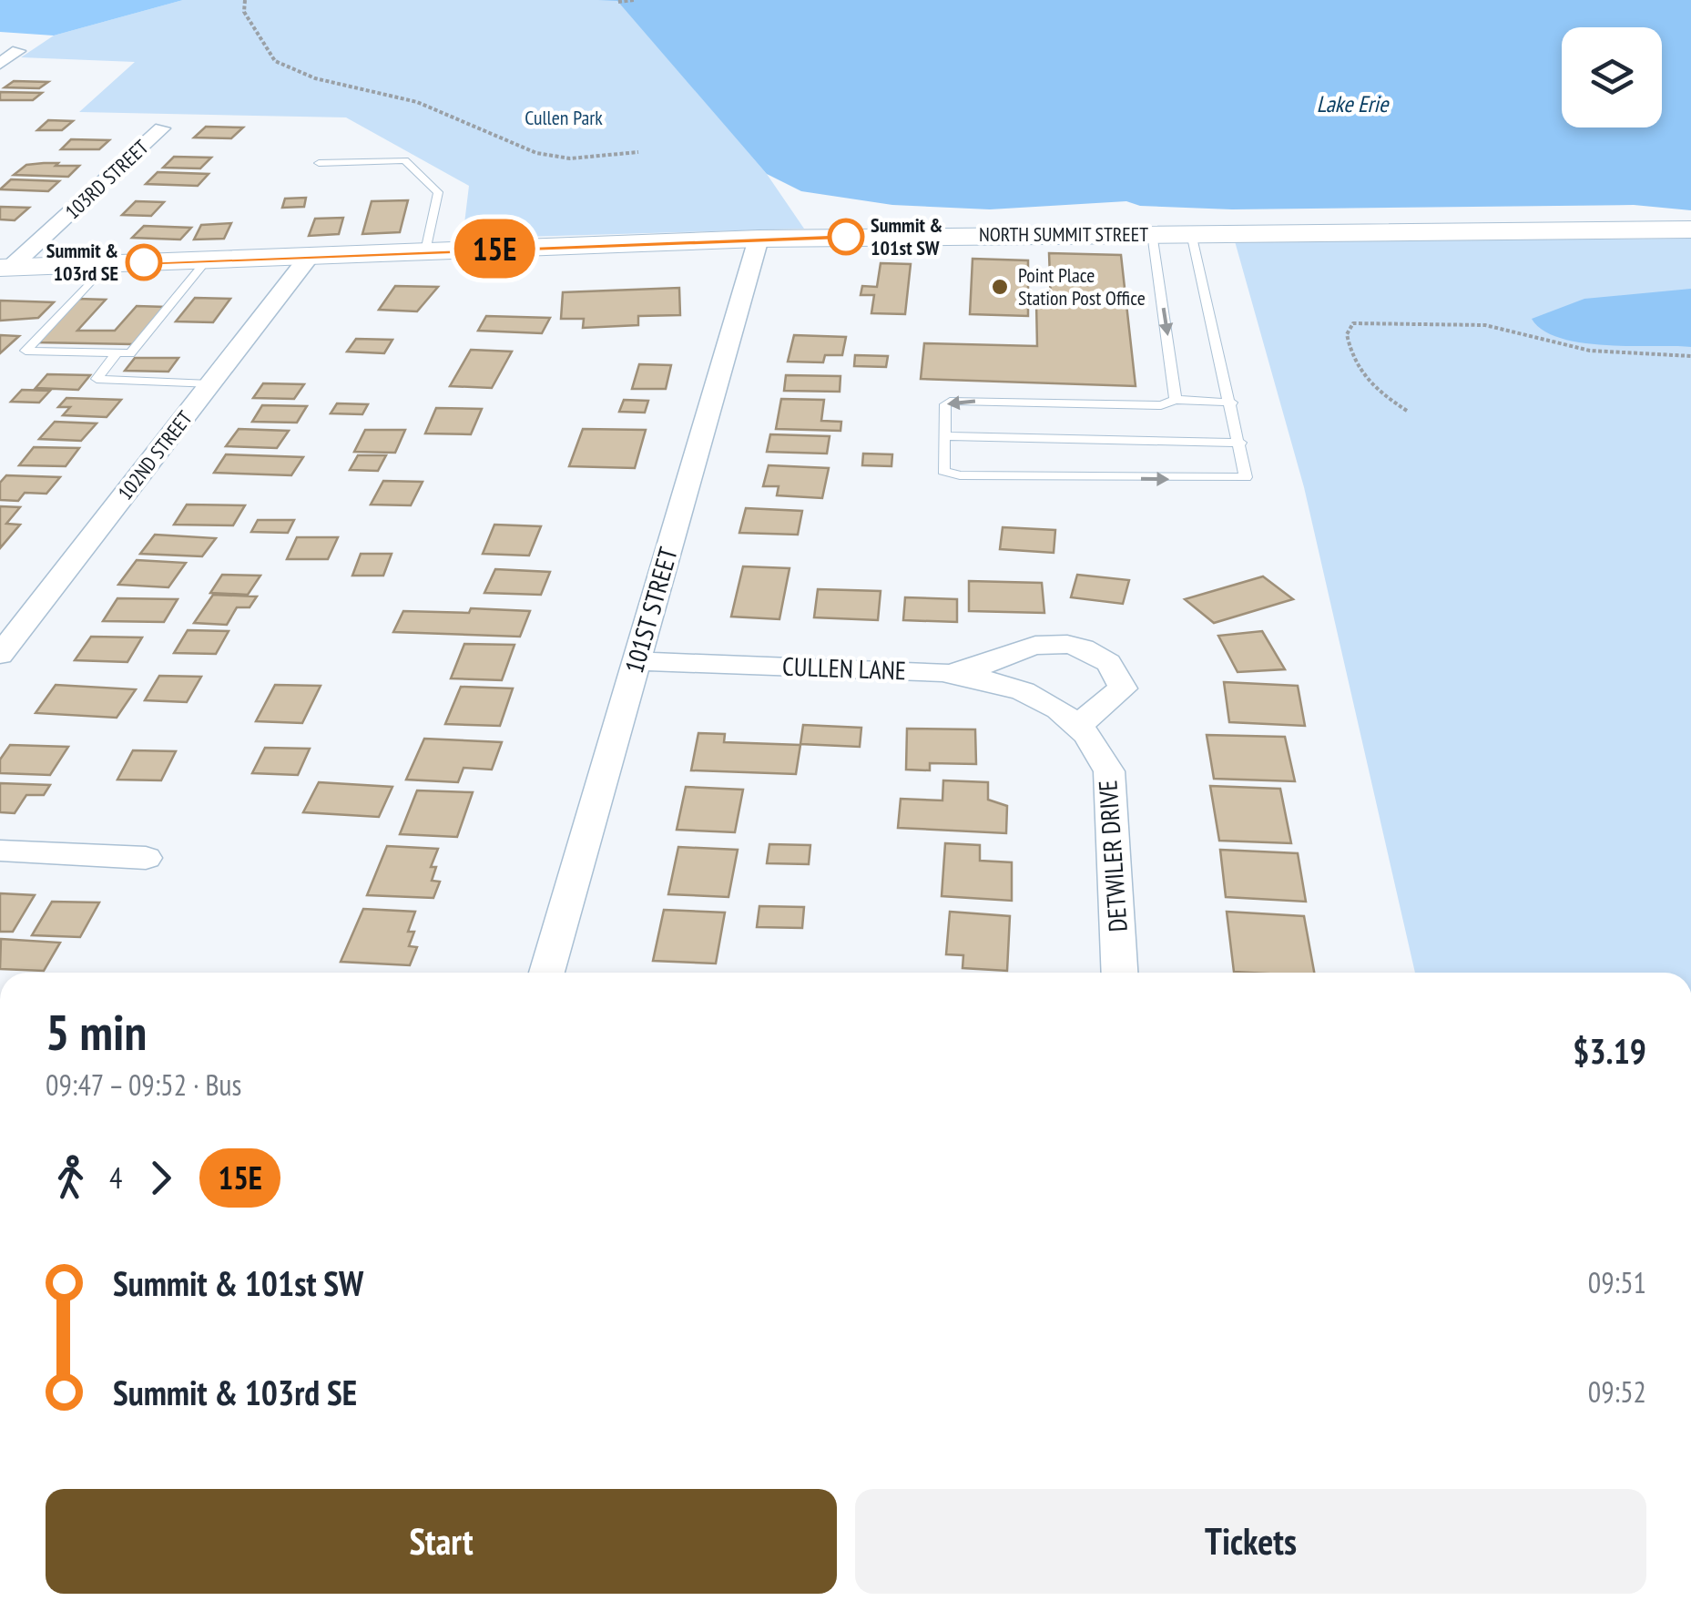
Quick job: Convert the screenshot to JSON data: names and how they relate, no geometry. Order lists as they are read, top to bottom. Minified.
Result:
{"streets":{"main road":["NORTH SUMMIT STREET"],"street":["103RD STREET","102ND STREET","101ST STREET","CULLEN LANE","DETWILER DRIVE"]},"crossings":[["103RD STREET","NORTH SUMMIT STREET"],["NORTH SUMMIT STREET","102ND STREET"],["NORTH SUMMIT STREET","101ST STREET"],["101ST STREET","CULLEN LANE"],["CULLEN LANE","DETWILER DRIVE"]],"water":["Lake Erie"],"parks":["Cullen Park"],"places":["Summit & 101st SW","Summit & 103rd SE","Point Place Station Post Office"],"lines":["bus line 15E"],"page":{"on_map":"15E","heading":["5 min","09:47 – 09:52 · Bus","$3.19"],"legs":["4","15E"],"list":[{"name":"Summit & 101st SW","value":"09:51"},{"name":"Summit & 103rd SE","value":"09:52"}],"buttons":["Start","Tickets"]}}
